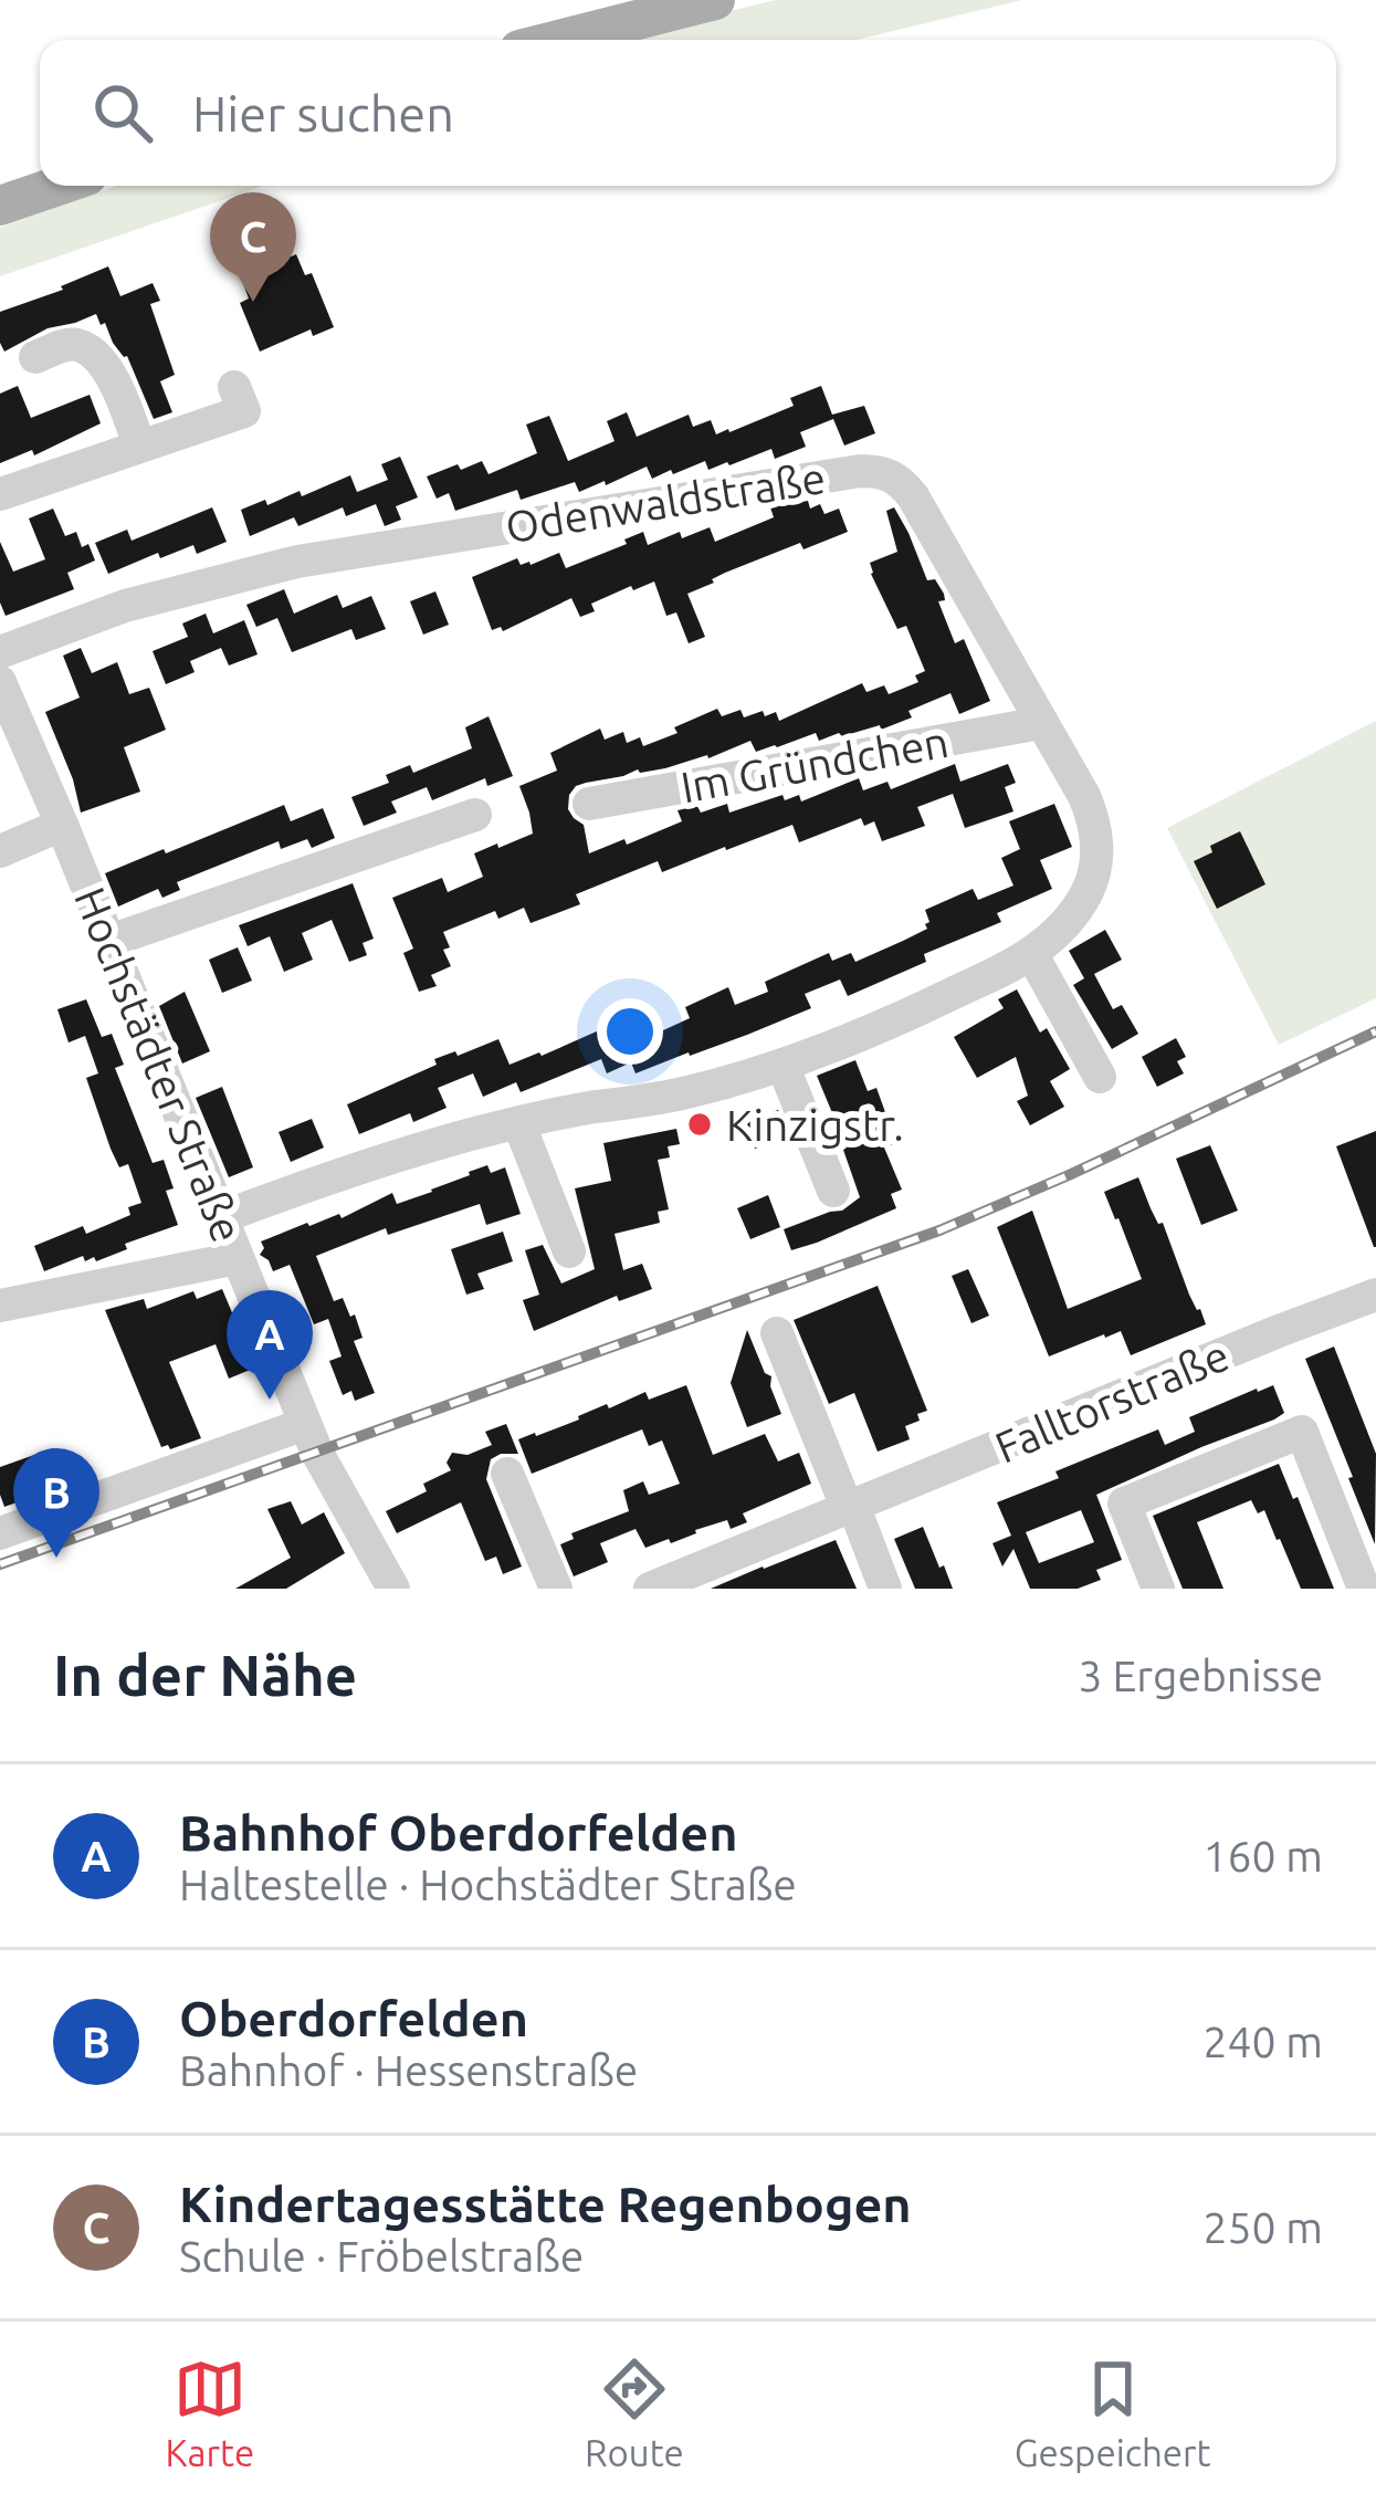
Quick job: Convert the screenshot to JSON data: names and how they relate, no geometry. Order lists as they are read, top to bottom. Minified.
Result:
{"streets":{"street":["Odenwaldstraße","Im Gründchen","Hochstädter Straße","Falltorstraße"]},"crossings":[["Odenwaldstraße","Im Gründchen"]],"places":["Kinzigstr."],"page":{"search":"Hier suchen","pins":["C","A","B"],"heading":["In der Nähe","3 Ergebnisse"],"list":[{"mark":"A","name":"Bahnhof Oberdorfelden","note":"Haltestelle · Hochstädter Straße","value":"160 m"},{"mark":"B","name":"Oberdorfelden","note":"Bahnhof · Hessenstraße","value":"240 m"},{"mark":"C","name":"Kindertagesstätte Regenbogen","note":"Schule · Fröbelstraße","value":"250 m"}],"nav":["Karte","Route","Gespeichert"]}}
